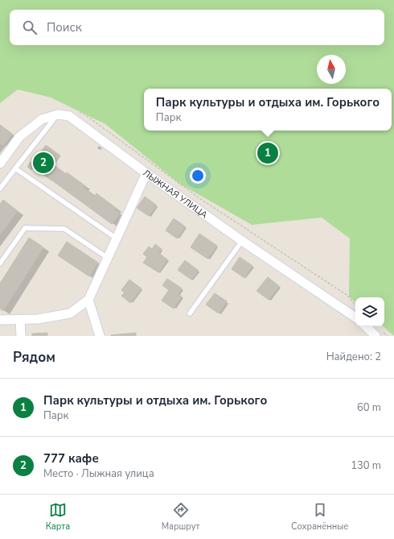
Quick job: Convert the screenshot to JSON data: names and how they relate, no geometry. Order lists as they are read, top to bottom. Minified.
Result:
{"streets":{"street":["ЛЫЖНАЯ УЛИЦА"]},"north":"top","page":{"search":"Поиск","popup":["Парк культуры и отдыха им. Горького","Парк"],"pins":["1","2"],"heading":["Рядом","Найдено: 2"],"list":[{"mark":"1","name":"Парк культуры и отдыха им. Горького","note":"Парк","value":"60 m"},{"mark":"2","name":"777 кафе","note":"Место · Лыжная улица","value":"130 m"}],"nav":["Карта","Маршрут","Сохранённые"]}}
